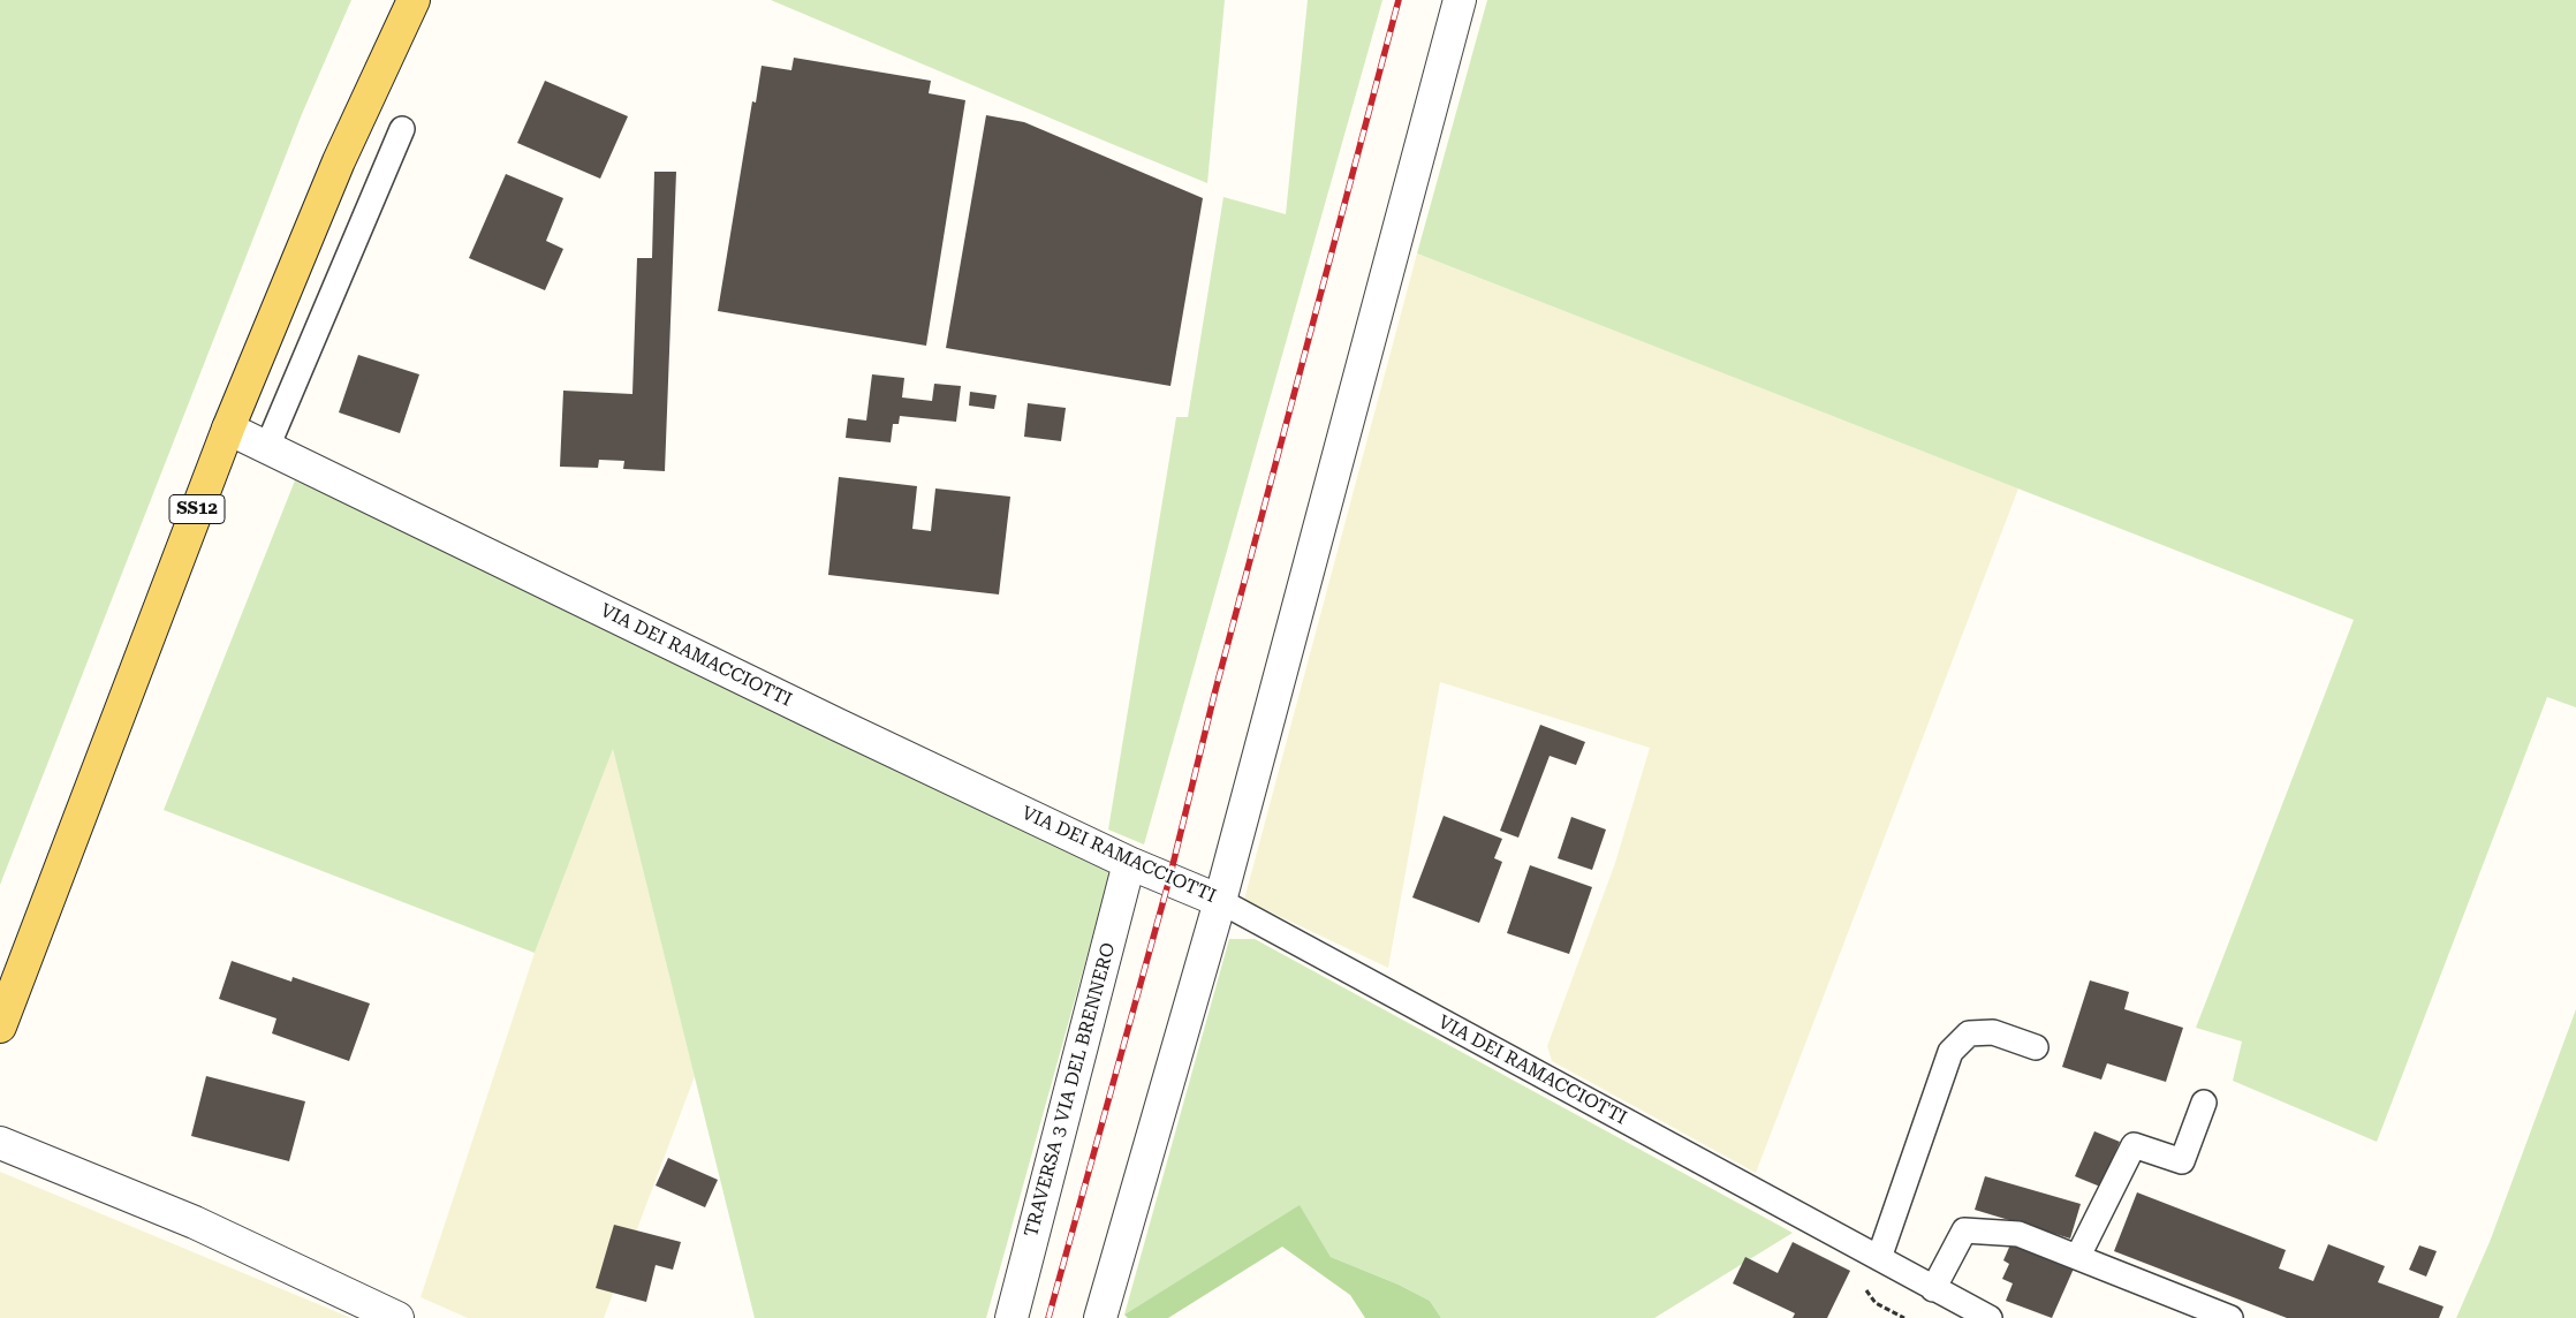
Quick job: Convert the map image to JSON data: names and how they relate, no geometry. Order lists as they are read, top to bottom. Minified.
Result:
{"streets":{"main road":["SS12"],"street":["VIA DEI RAMACCIOTTI","TRAVERSA 3 VIA DEL BRENNERO"]},"crossings":[["SS12","VIA DEI RAMACCIOTTI"],["VIA DEI RAMACCIOTTI","TRAVERSA 3 VIA DEL BRENNERO"]]}
